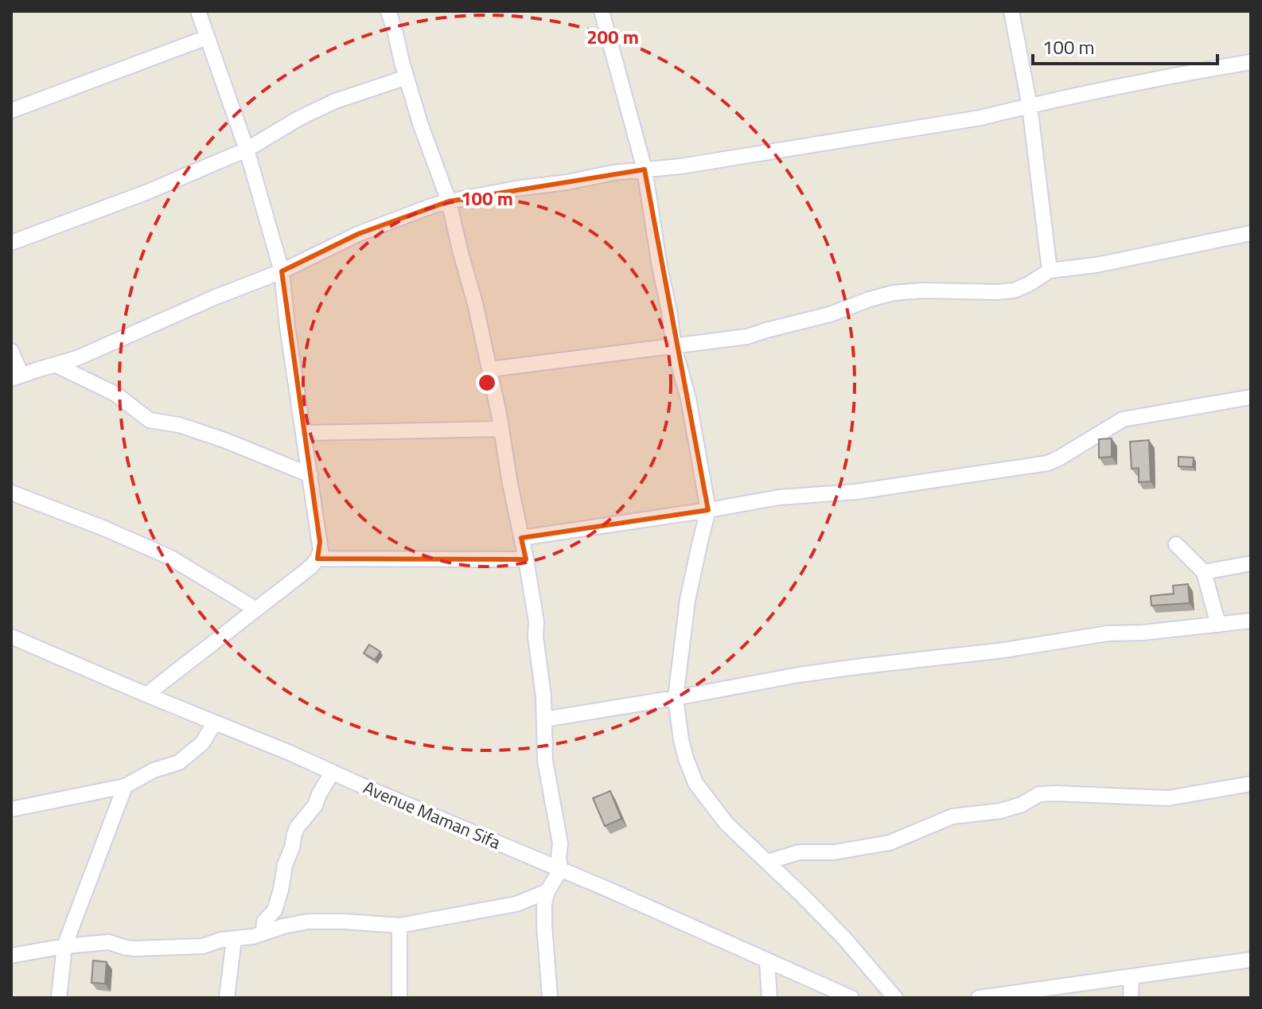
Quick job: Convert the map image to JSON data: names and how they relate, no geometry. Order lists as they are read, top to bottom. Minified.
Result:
{"streets":{"street":["Avenue Maman Sifa"]},"scale_bar":"100 m","rings":["200 m","100 m"]}
